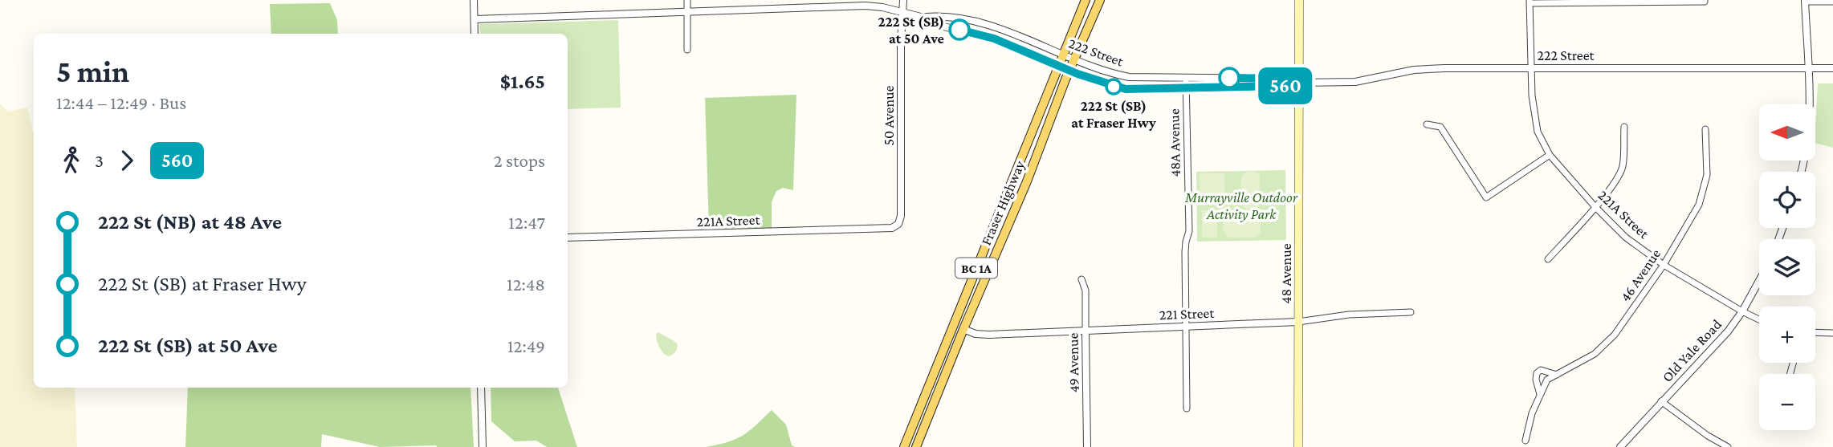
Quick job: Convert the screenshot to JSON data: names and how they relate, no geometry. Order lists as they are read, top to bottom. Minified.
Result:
{"streets":{"main road":["Fraser Highway","BC 1A","48 Avenue"],"street":["222 Street","50 Avenue","48A Avenue","221A Street","46 Avenue","221 Street","Old Yale Road","49 Avenue"]},"crossings":[["222 Street","50 Avenue"],["222 Street","48A Avenue"],["222 Street","Fraser Highway"],["222 Street","221A Street"],["222 Street","48 Avenue"],["50 Avenue","221A Street"],["48A Avenue","221 Street"],["Fraser Highway","221 Street"],["221A Street","46 Avenue"],["221A Street","Old Yale Road"],["48 Avenue","221 Street"],["221 Street","49 Avenue"]],"parks":["Murrayville Outdoor Activity Park"],"places":["222 St (SB) at 50 Ave","222 St (SB) at Fraser Hwy"],"lines":["bus line 560"],"north":"left","page":{"on_map":"560","heading":["5 min","12:44 – 12:49 · Bus","$1.65"],"map_buttons":["+","−"],"legs":["3","560","2 stops"],"list":[{"name":"222 St (NB) at 48 Ave","value":"12:47"},{"name":"222 St (SB) at Fraser Hwy","value":"12:48"},{"name":"222 St (SB) at 50 Ave","value":"12:49"}]}}
